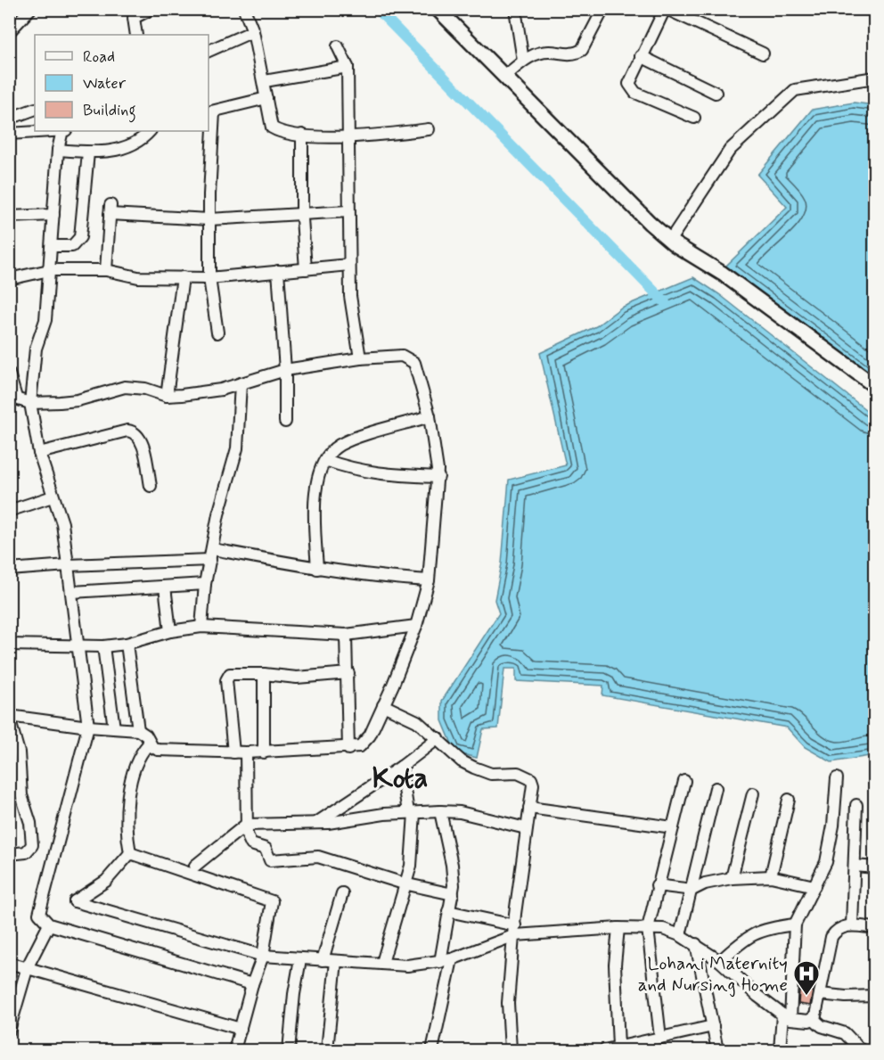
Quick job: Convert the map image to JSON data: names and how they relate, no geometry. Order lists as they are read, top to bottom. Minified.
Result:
{"districts":["Kota"],"places":{"hospital":["Lohani Maternity and Nursing Home"]},"legend":["Road","Water","Building"]}
